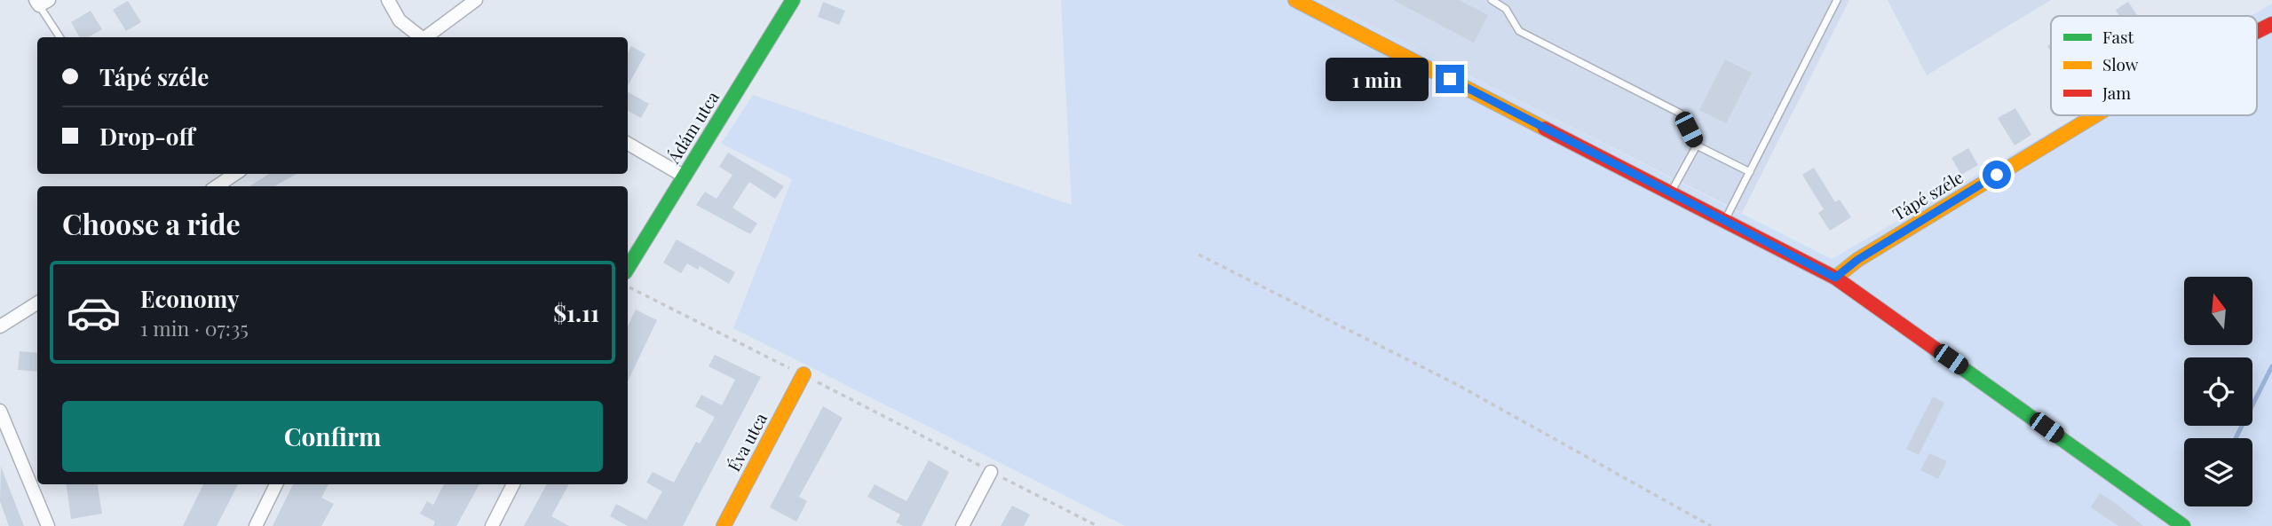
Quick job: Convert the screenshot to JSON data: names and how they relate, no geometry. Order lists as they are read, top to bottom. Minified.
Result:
{"streets":{"street":["Ádám utca","Tápé széle","Éva utca"]},"legend":["Fast","Slow","Jam"],"north":"top","page":{"banner":["Tápé széle","Drop-off"],"bubble":"1 min","heading":"Choose a ride","list":[{"name":"Economy","note":"1 min · 07:35","value":"$1.11"}],"buttons":"Confirm"}}
